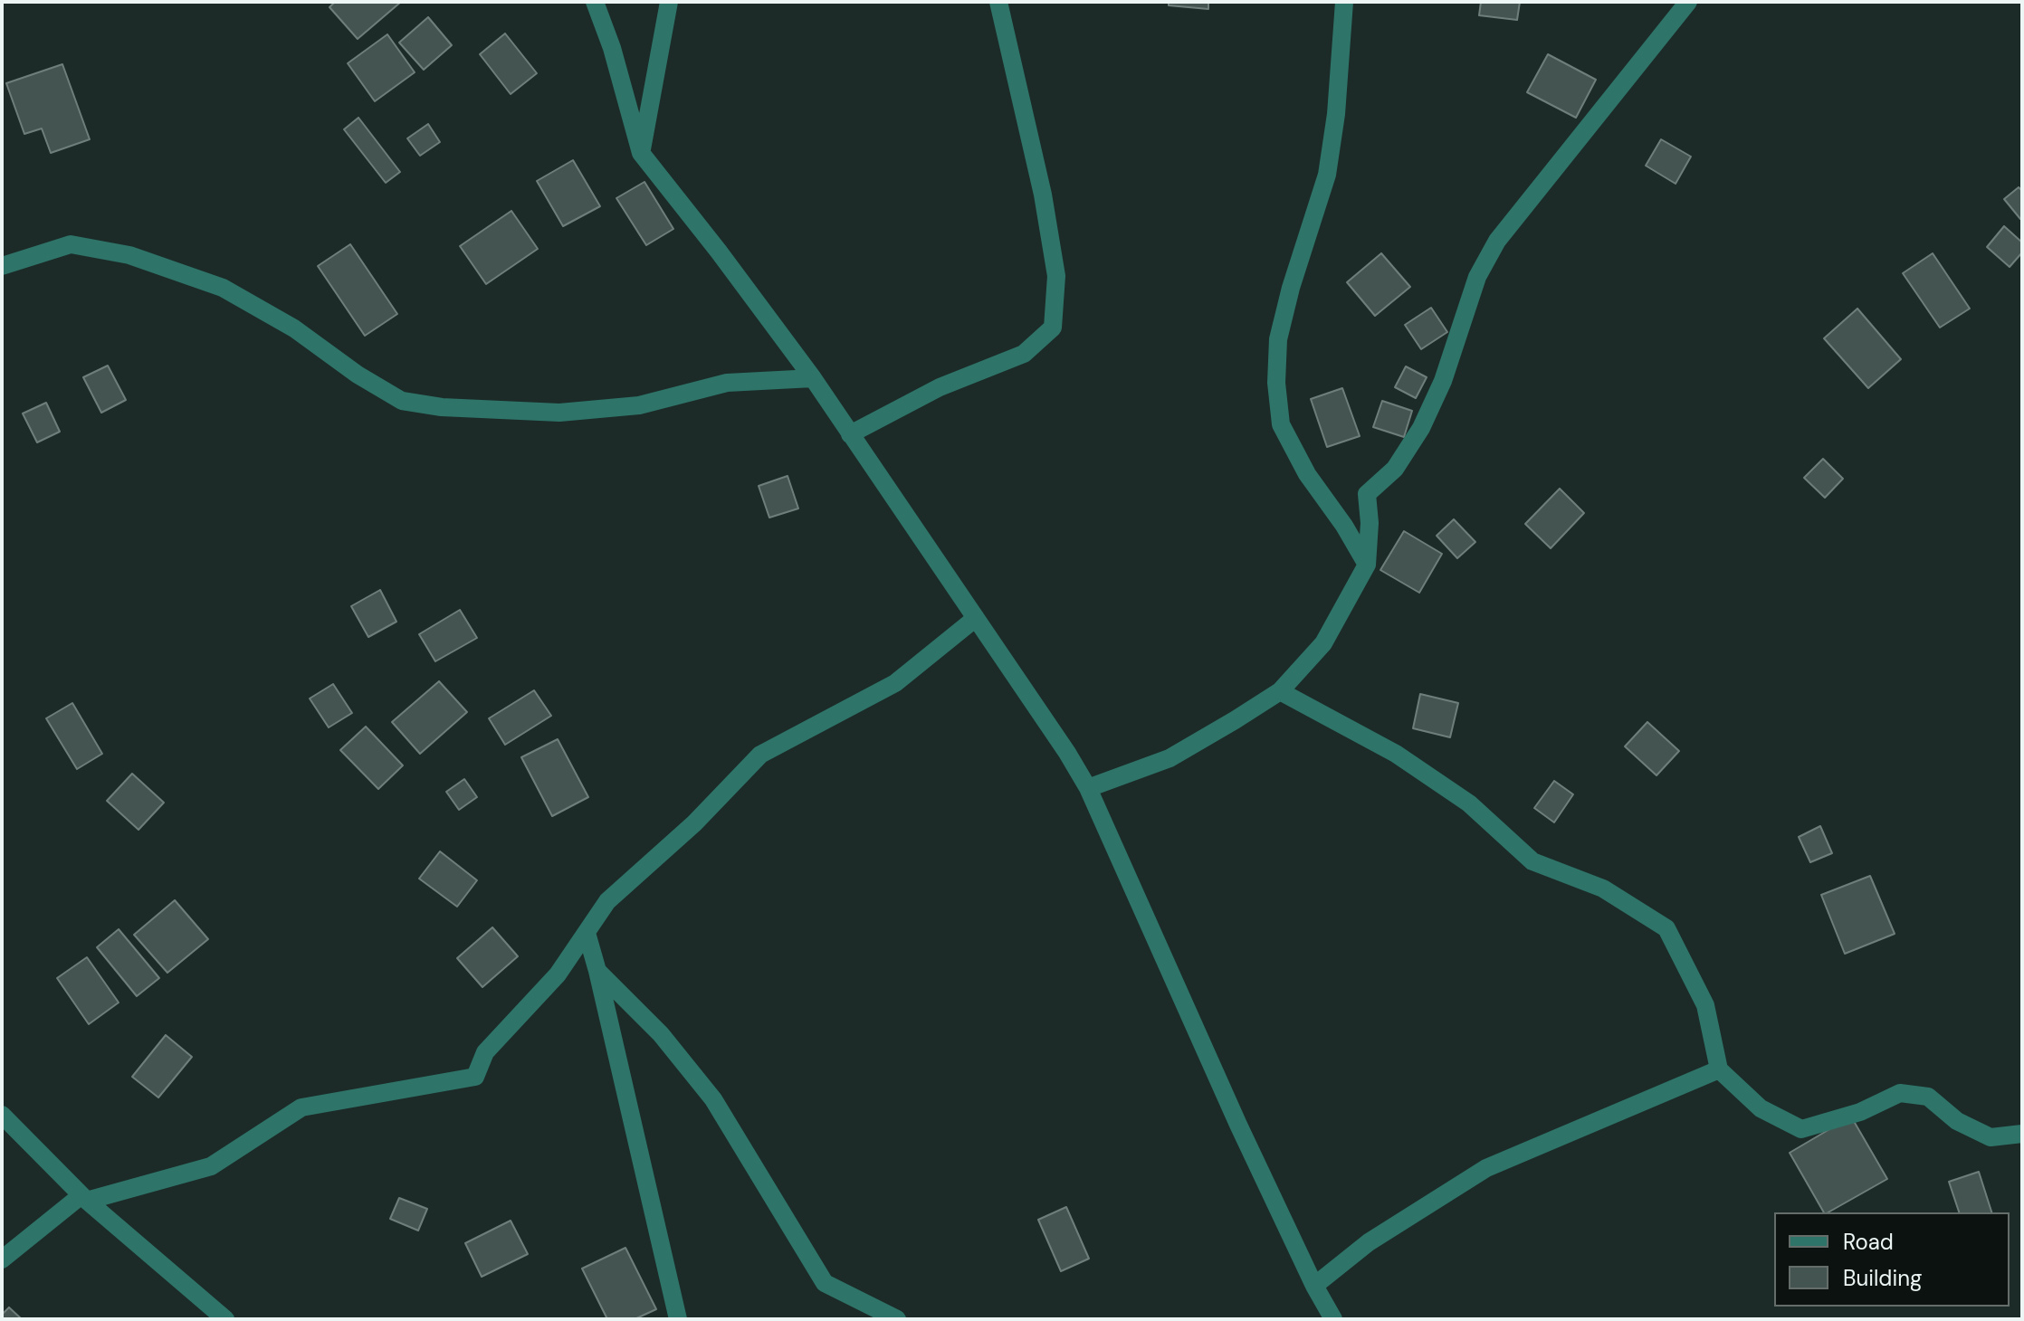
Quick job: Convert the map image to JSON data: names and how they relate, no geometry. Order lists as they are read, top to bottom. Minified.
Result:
{"legend":["Road","Building"]}
